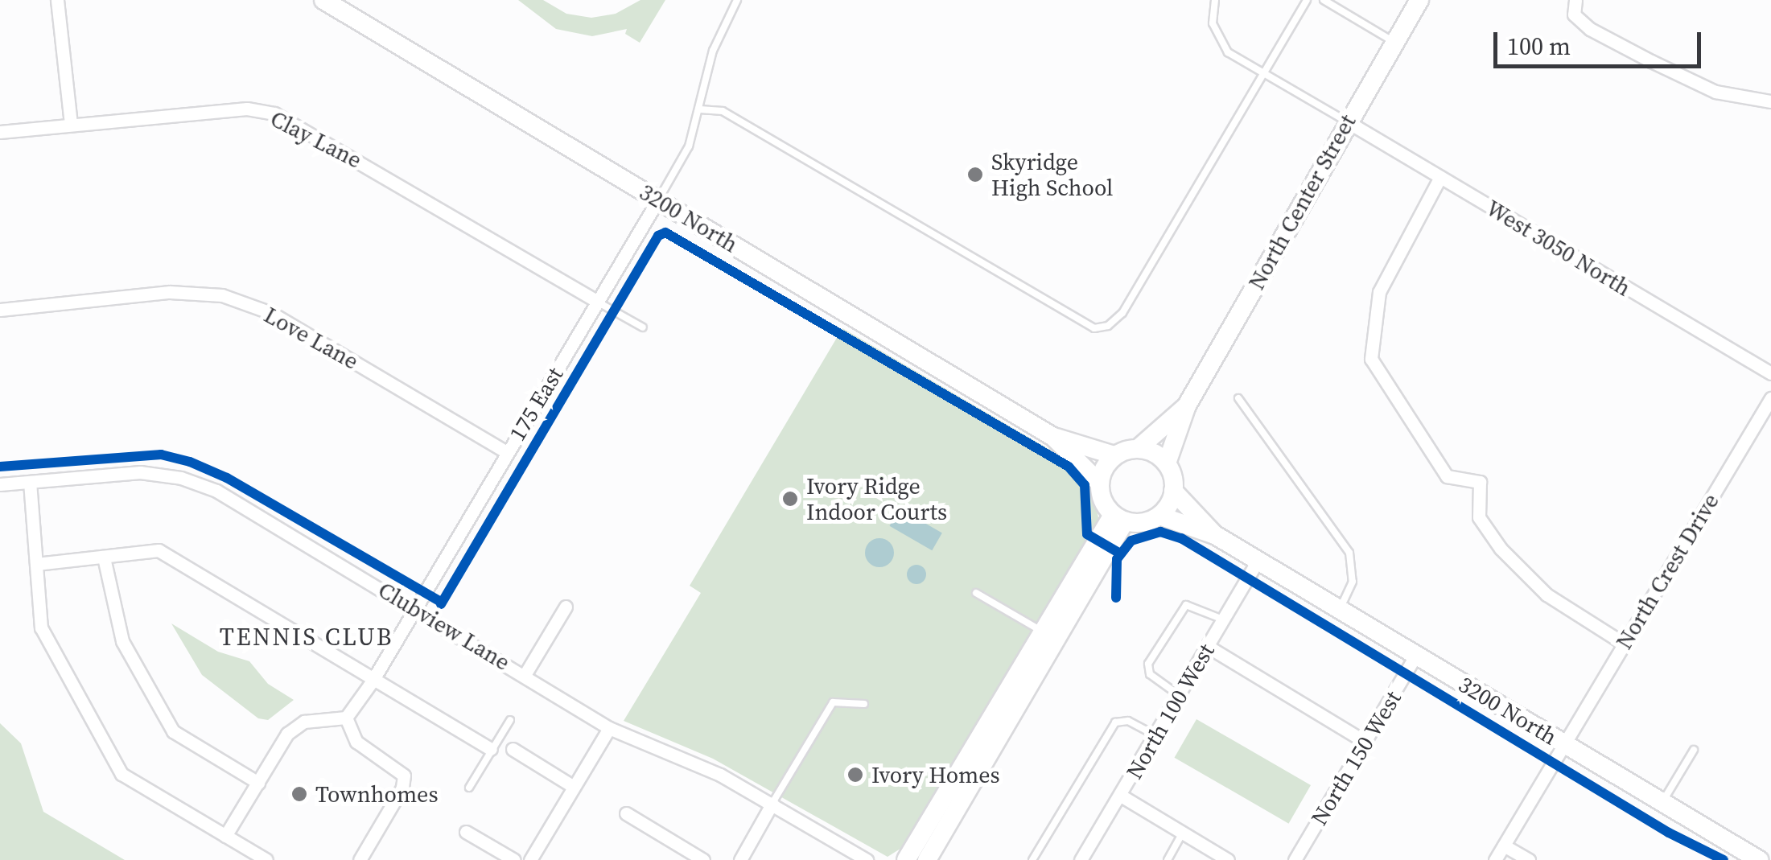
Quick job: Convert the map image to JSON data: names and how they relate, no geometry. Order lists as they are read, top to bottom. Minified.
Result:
{"streets":{"street":["Clay Lane","North Center Street","3200 North","West 3050 North","Love Lane","175 East","North Crest Drive","Clubview Lane","North 100 West","North 150 West"]},"crossings":[["Clay Lane","175 East"],["North Center Street","West 3050 North"],["3200 North","175 East"],["3200 North","North Crest Drive"],["3200 North","North 100 West"],["3200 North","North 150 West"],["Love Lane","175 East"],["175 East","Clubview Lane"]],"districts":["TENNIS CLUB"],"places":["Skyridge High School","Ivory Ridge Indoor Courts","Ivory Homes","Townhomes"],"scale_bar":"100 m"}
